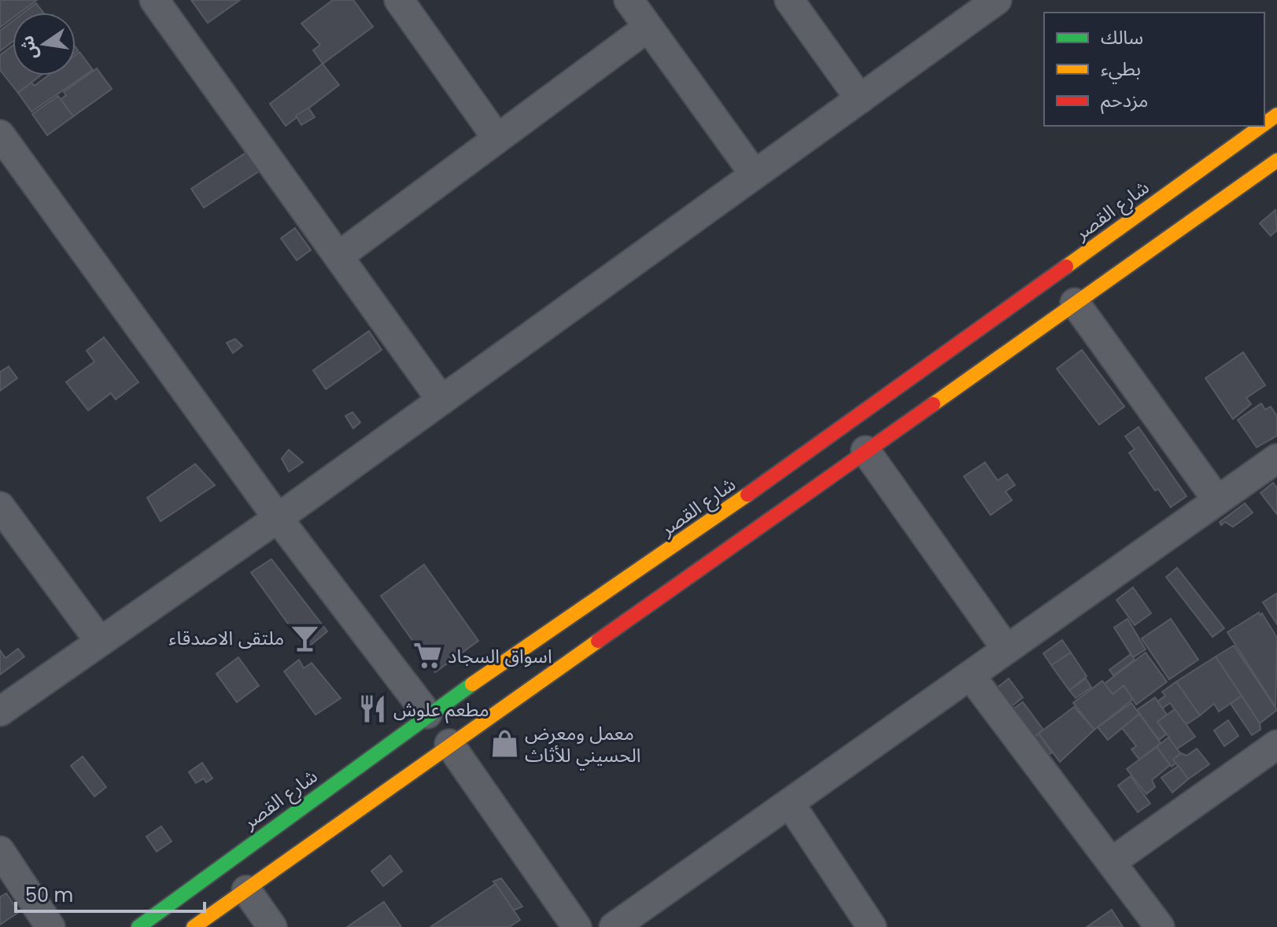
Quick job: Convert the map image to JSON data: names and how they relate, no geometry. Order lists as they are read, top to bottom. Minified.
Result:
{"streets":{"street":["شارع القصر"]},"places":{"bar":["ملتقى الاصدقاء"],"supermarket":["اسواق السجاد"],"restaurant":["مطعم علوش"],"shop":["معمل ومعرض الحسيني للأثاث"]},"legend":["سالك","بطيء","مزدحم"],"scale_bar":"50 m","north":"left"}
